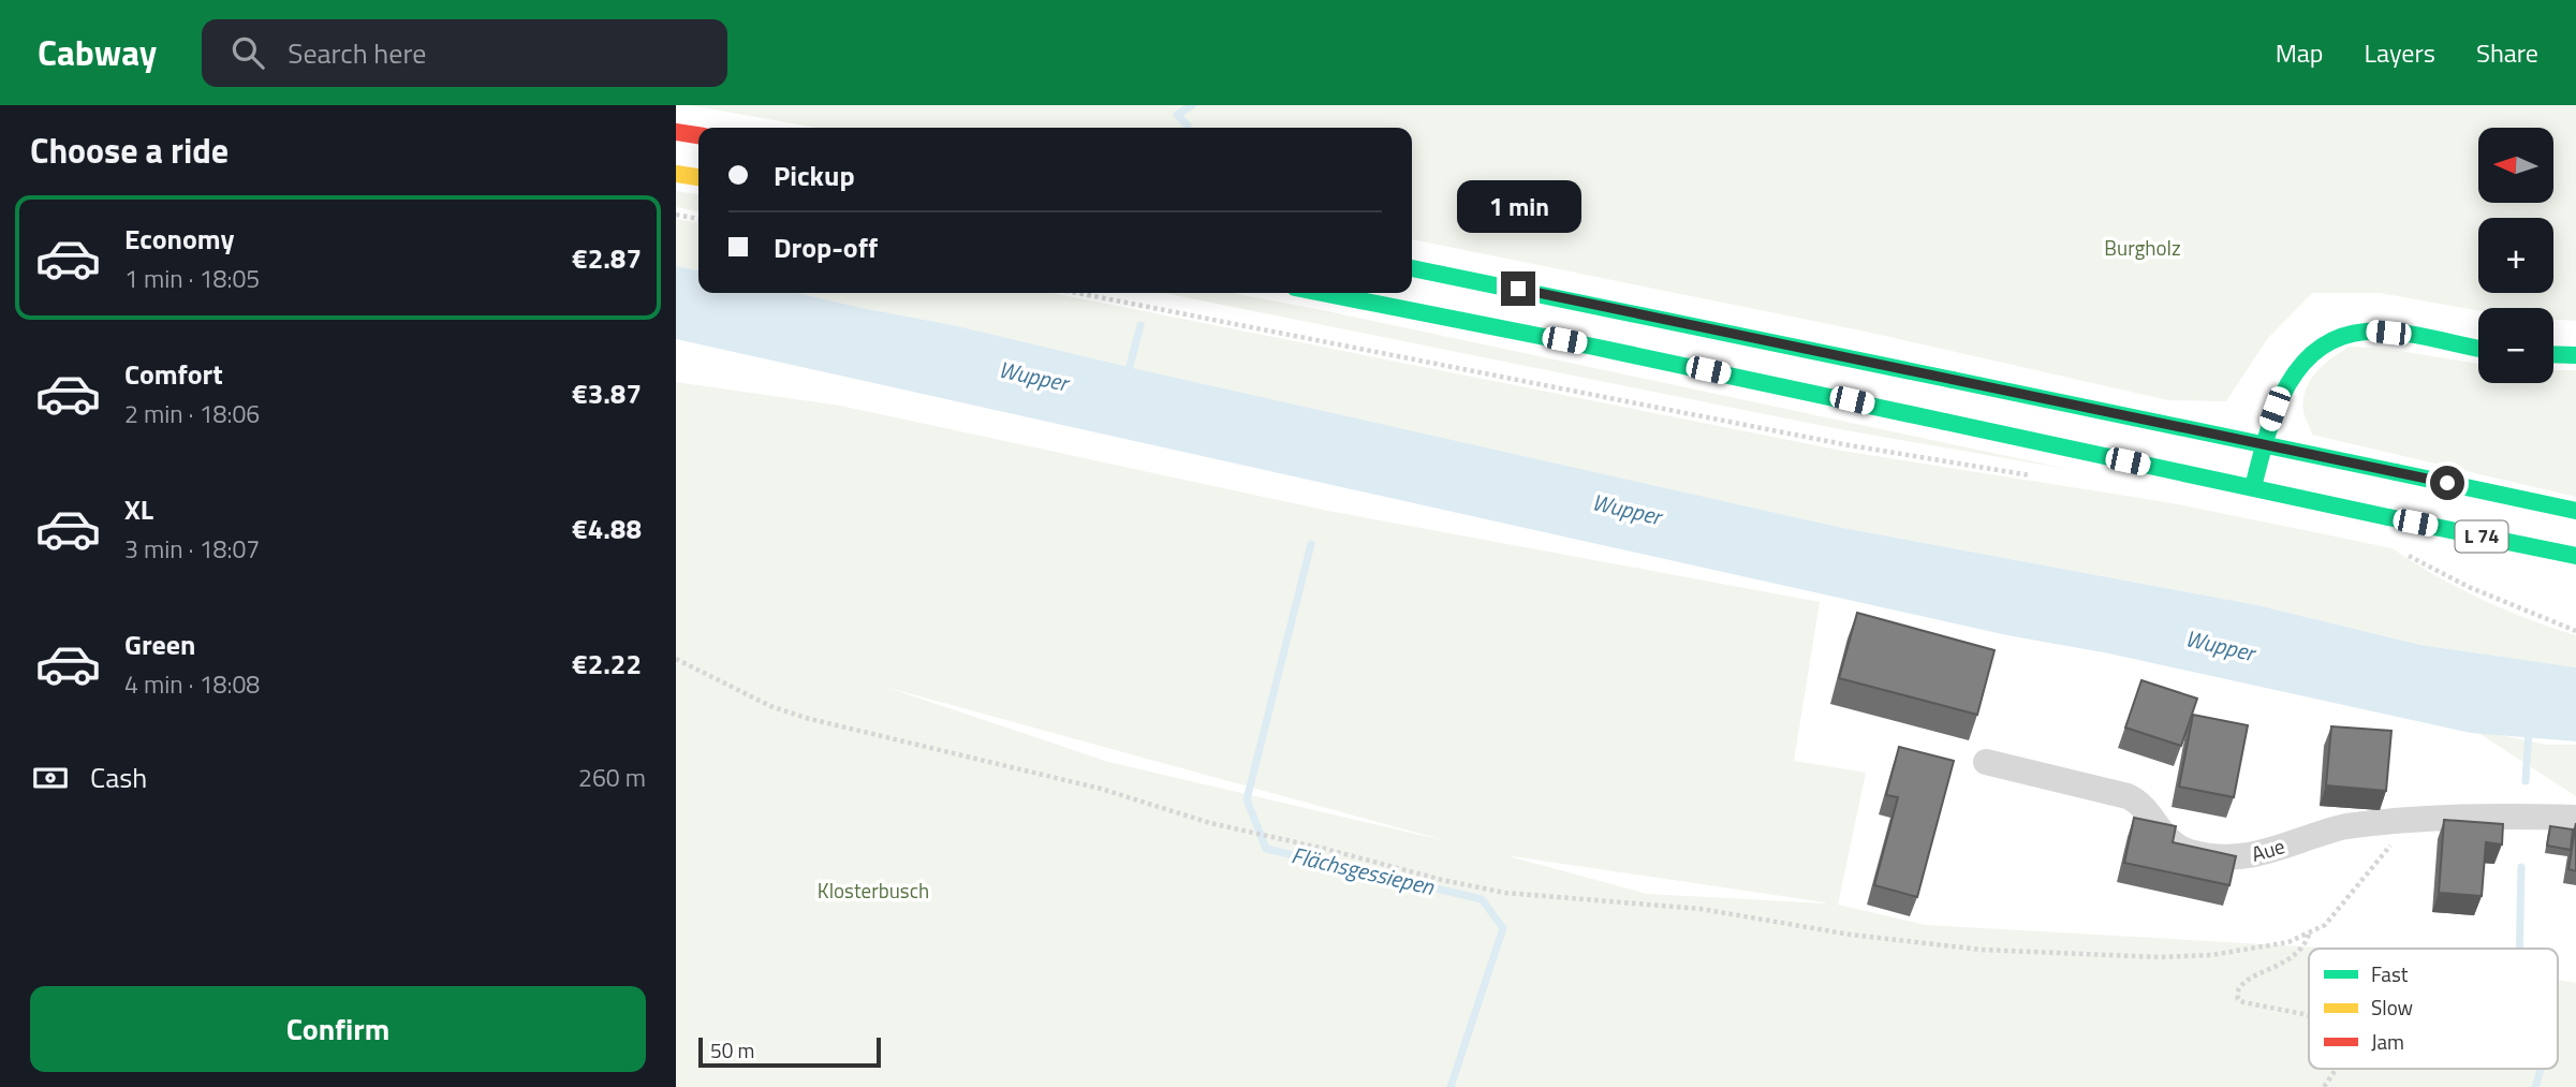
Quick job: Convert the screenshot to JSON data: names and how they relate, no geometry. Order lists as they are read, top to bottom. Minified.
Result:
{"streets":{"main road":["L 74"],"street":["Aue"]},"water":["Wupper","Flächsgessiepen"],"parks":["Burgholz","Klosterbusch"],"legend":["Fast","Slow","Jam"],"scale_bar":"50 m","north":"left","page":{"header":"Cabway","search":"Search here","nav":["Map","Layers","Share"],"heading":"Choose a ride","map_buttons":["+","−"],"banner":["Pickup","Drop-off"],"bubble":"1 min","list":[{"name":"Economy","note":"1 min · 18:05","value":"€2.87"},{"name":"Comfort","note":"2 min · 18:06","value":"€3.87"},{"name":"XL","note":"3 min · 18:07","value":"€4.88"},{"name":"Green","note":"4 min · 18:08","value":"€2.22"}],"pay":["Cash","260 m"],"buttons":"Confirm","scale":"50 m"}}
